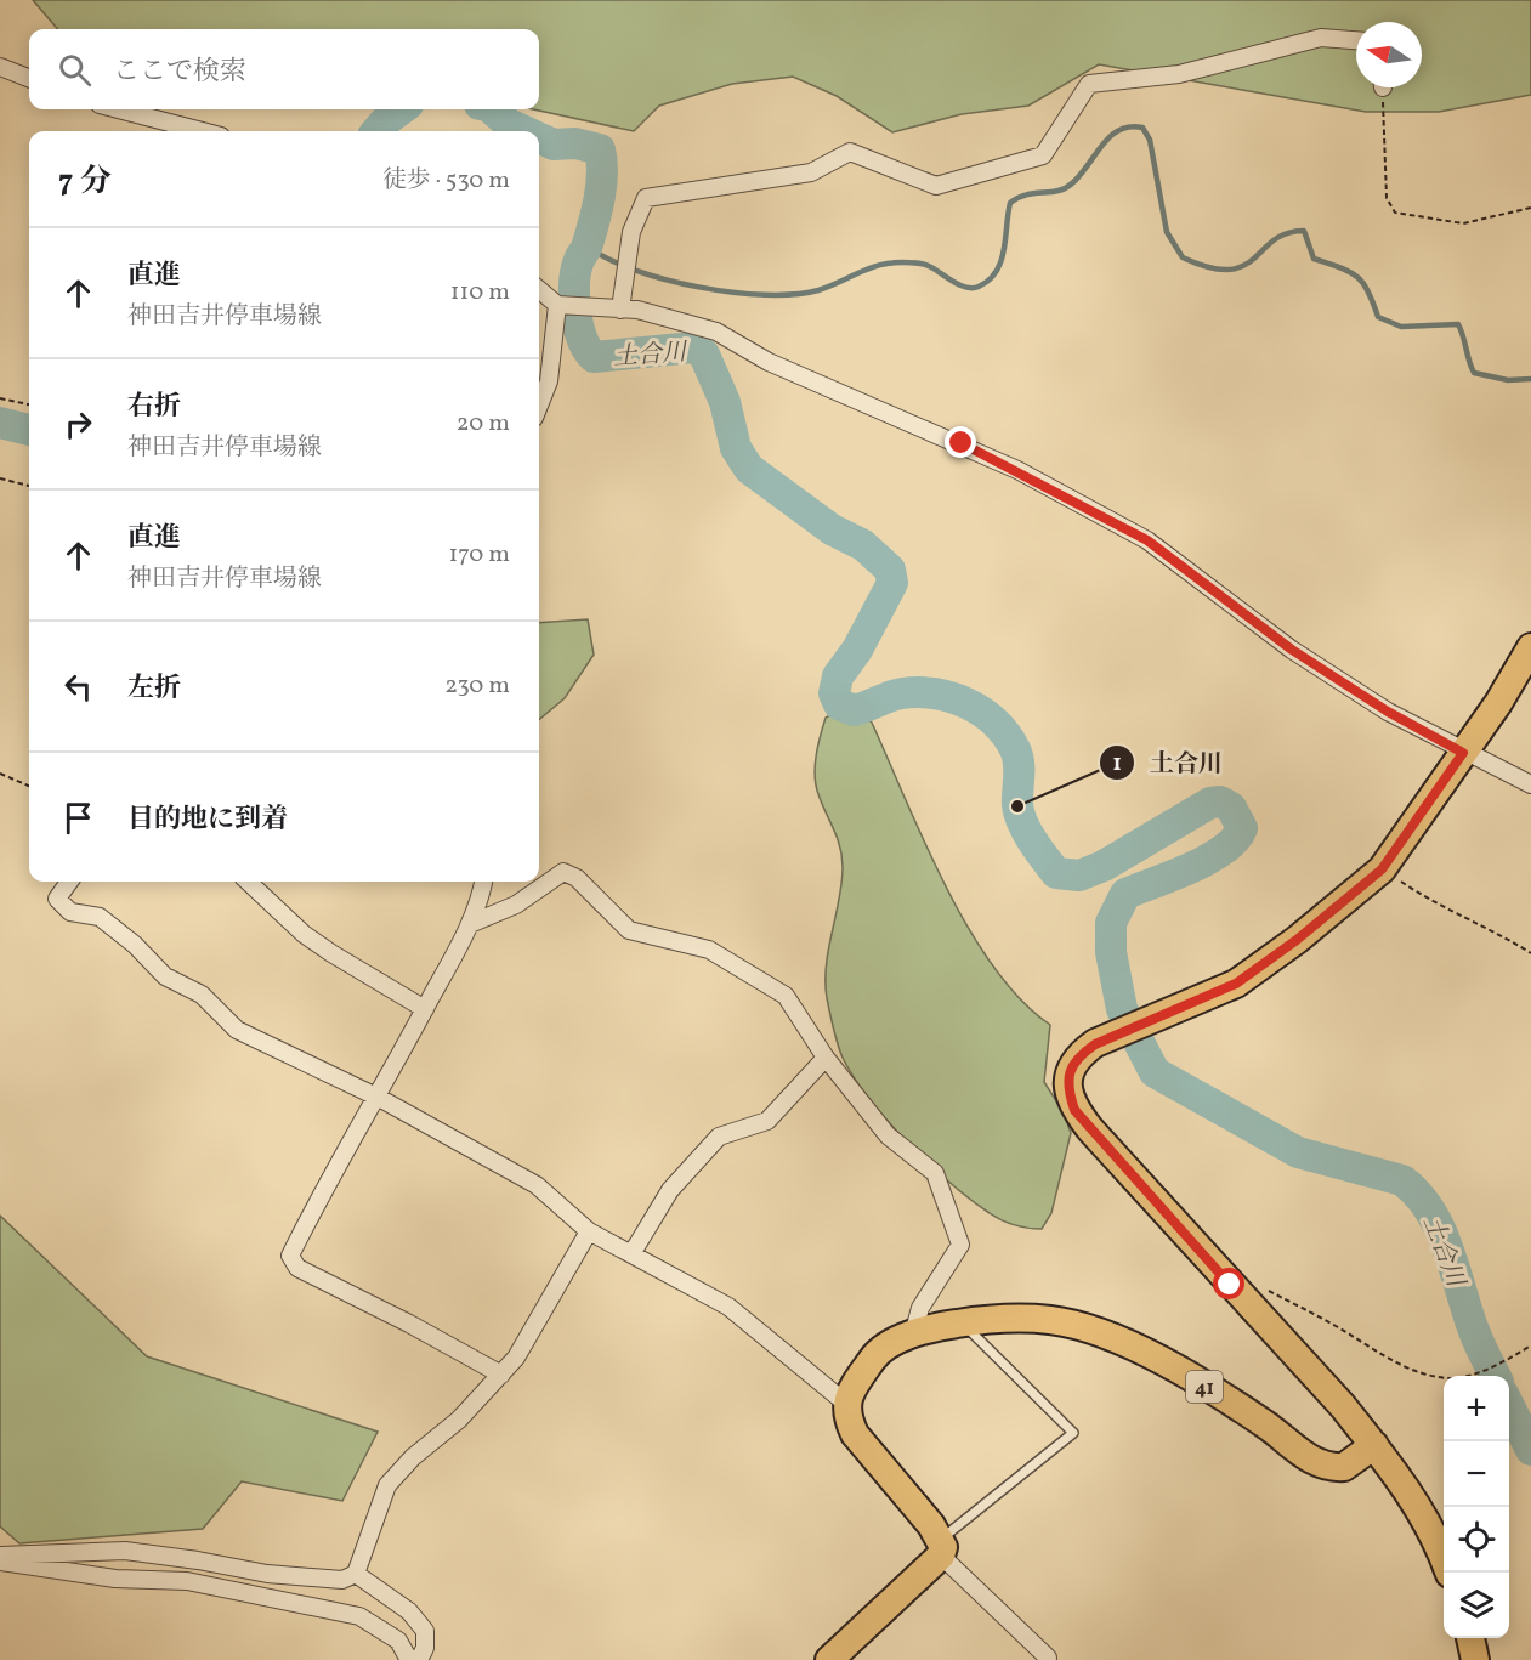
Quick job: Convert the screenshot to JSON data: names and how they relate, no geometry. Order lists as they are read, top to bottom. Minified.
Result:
{"streets":{"main road":["41"]},"water":["土合川"],"places":["土合川"],"north":"left","page":{"search":"ここで検索","heading":["7 分","徒歩 · 530 m"],"list":[["直進","神田吉井停車場線","110 m"],["右折","神田吉井停車場線","20 m"],["直進","神田吉井停車場線","170 m"],["左折","230 m"],"目的地に到着"],"map_buttons":["+","−"]}}
